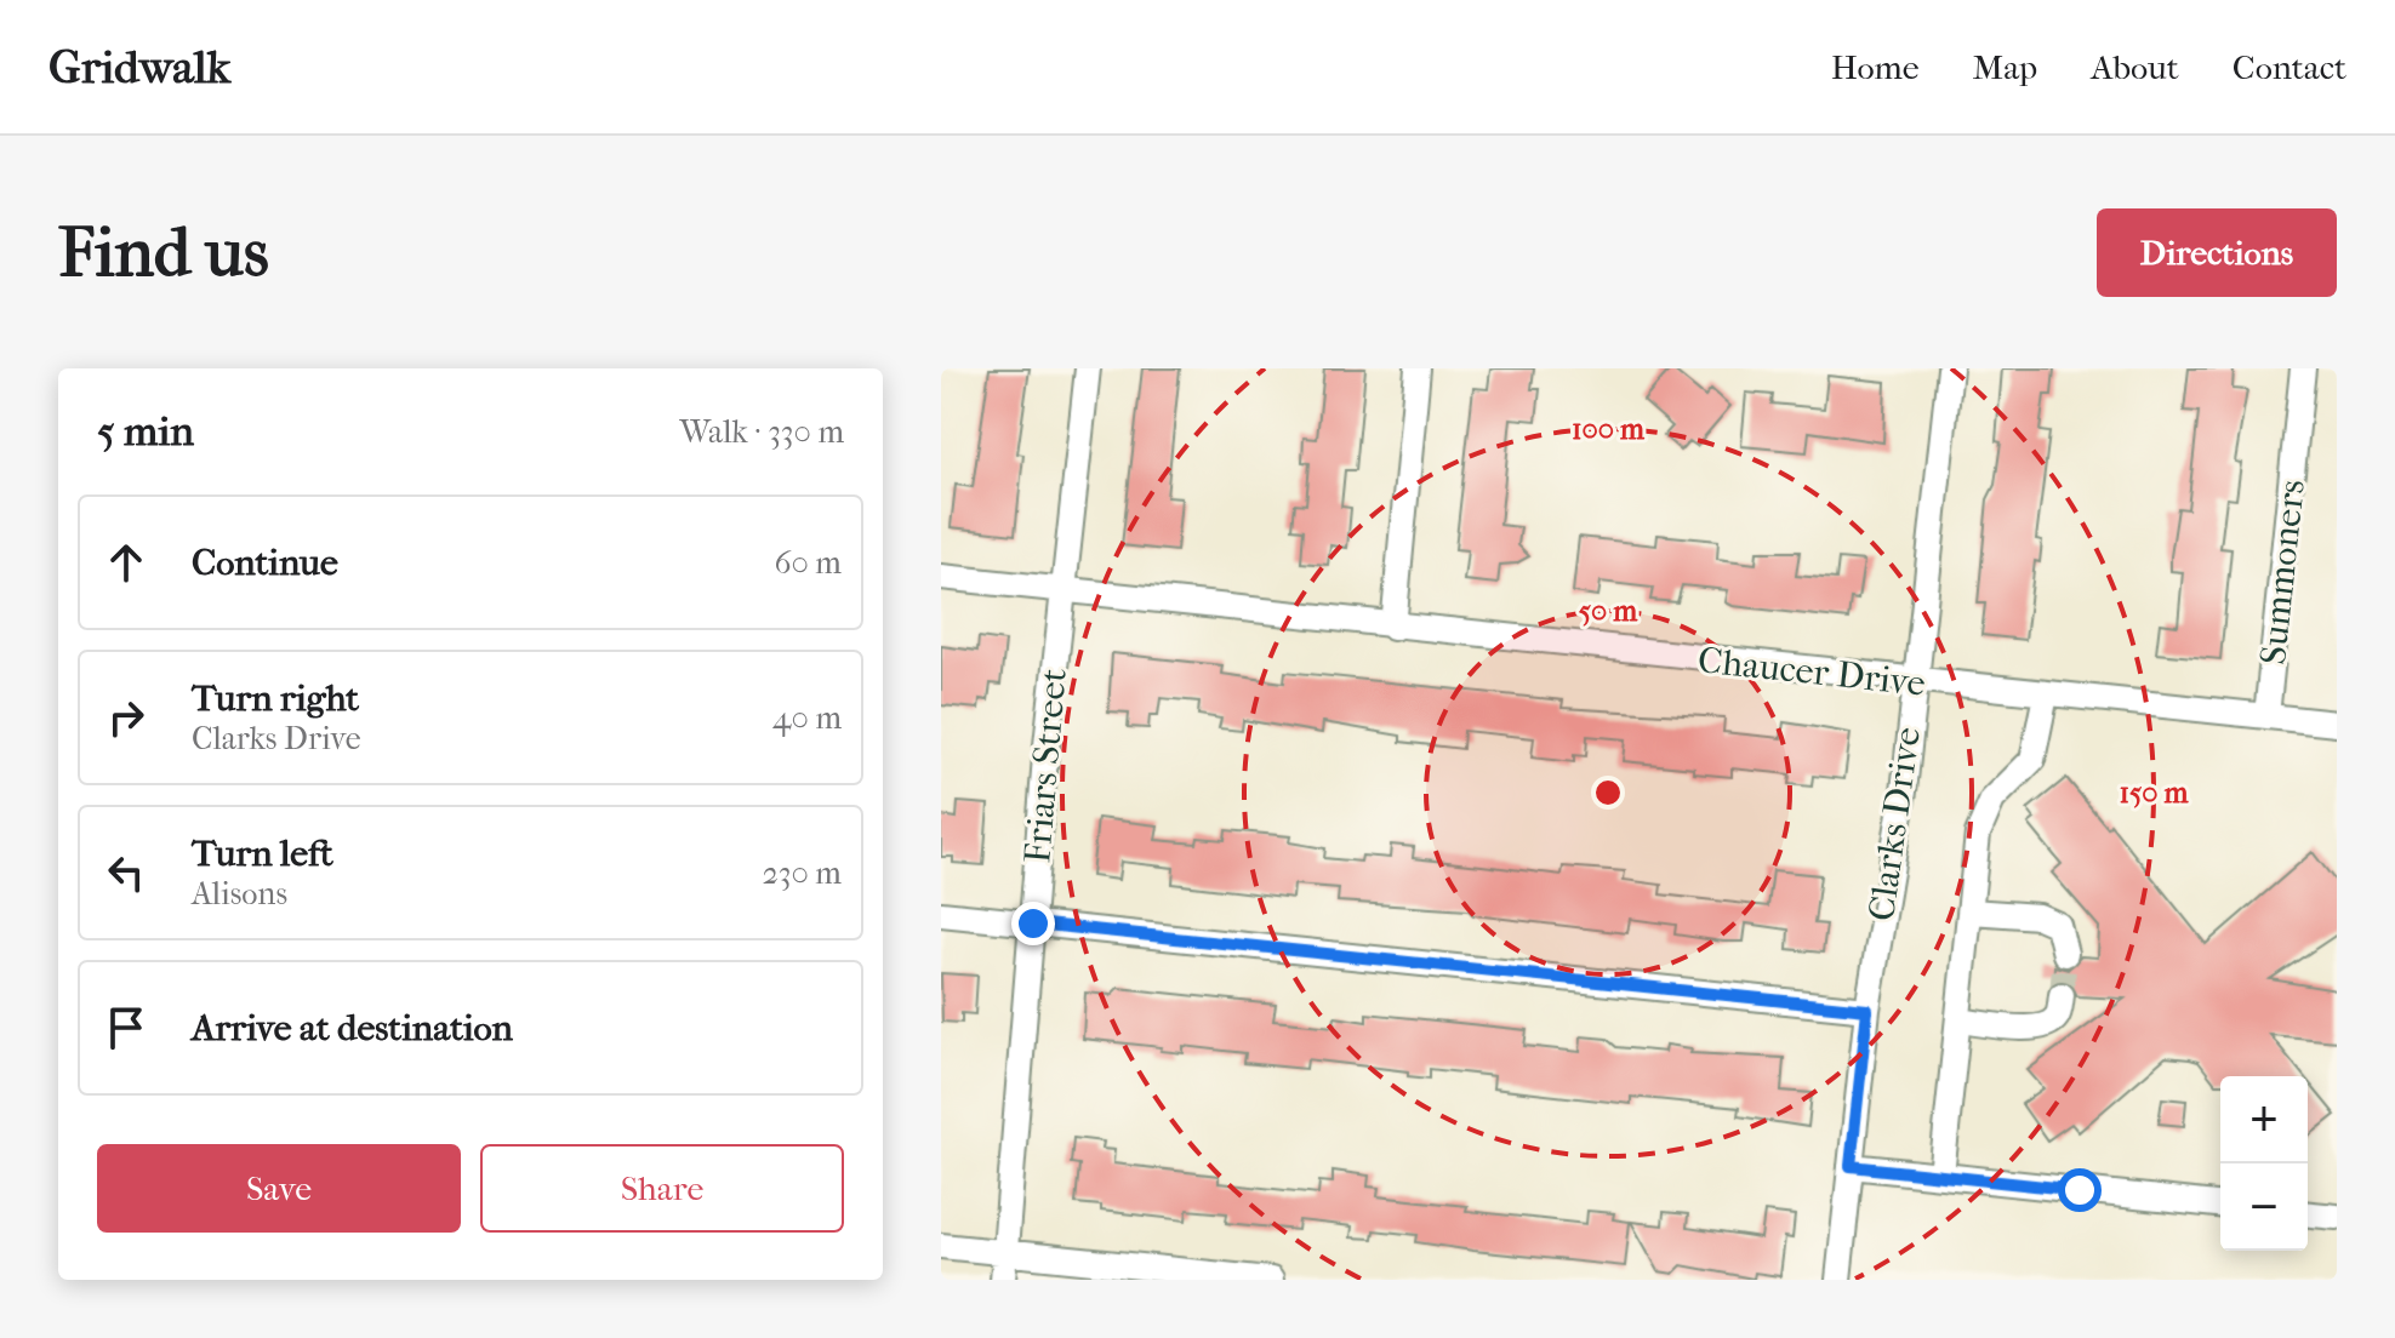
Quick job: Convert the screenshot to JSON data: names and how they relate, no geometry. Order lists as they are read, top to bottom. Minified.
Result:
{"streets":{"street":["Summoners","Chaucer Drive","Friars Street","Clarks Drive"]},"crossings":[["Summoners","Chaucer Drive"],["Chaucer Drive","Friars Street"],["Chaucer Drive","Clarks Drive"]],"page":{"header":"Gridwalk","nav":["Home","Map","About","Contact"],"buttons":["Directions",["Save","Share"]],"title":"Find us","heading":["5 min","Walk · 330 m"],"list":[["Continue","60 m"],["Turn right","Clarks Drive","40 m"],["Turn left","Alisons","230 m"],"Arrive at destination"],"map_buttons":["+","−"]},"rings":["100 m","50 m","150 m"]}
